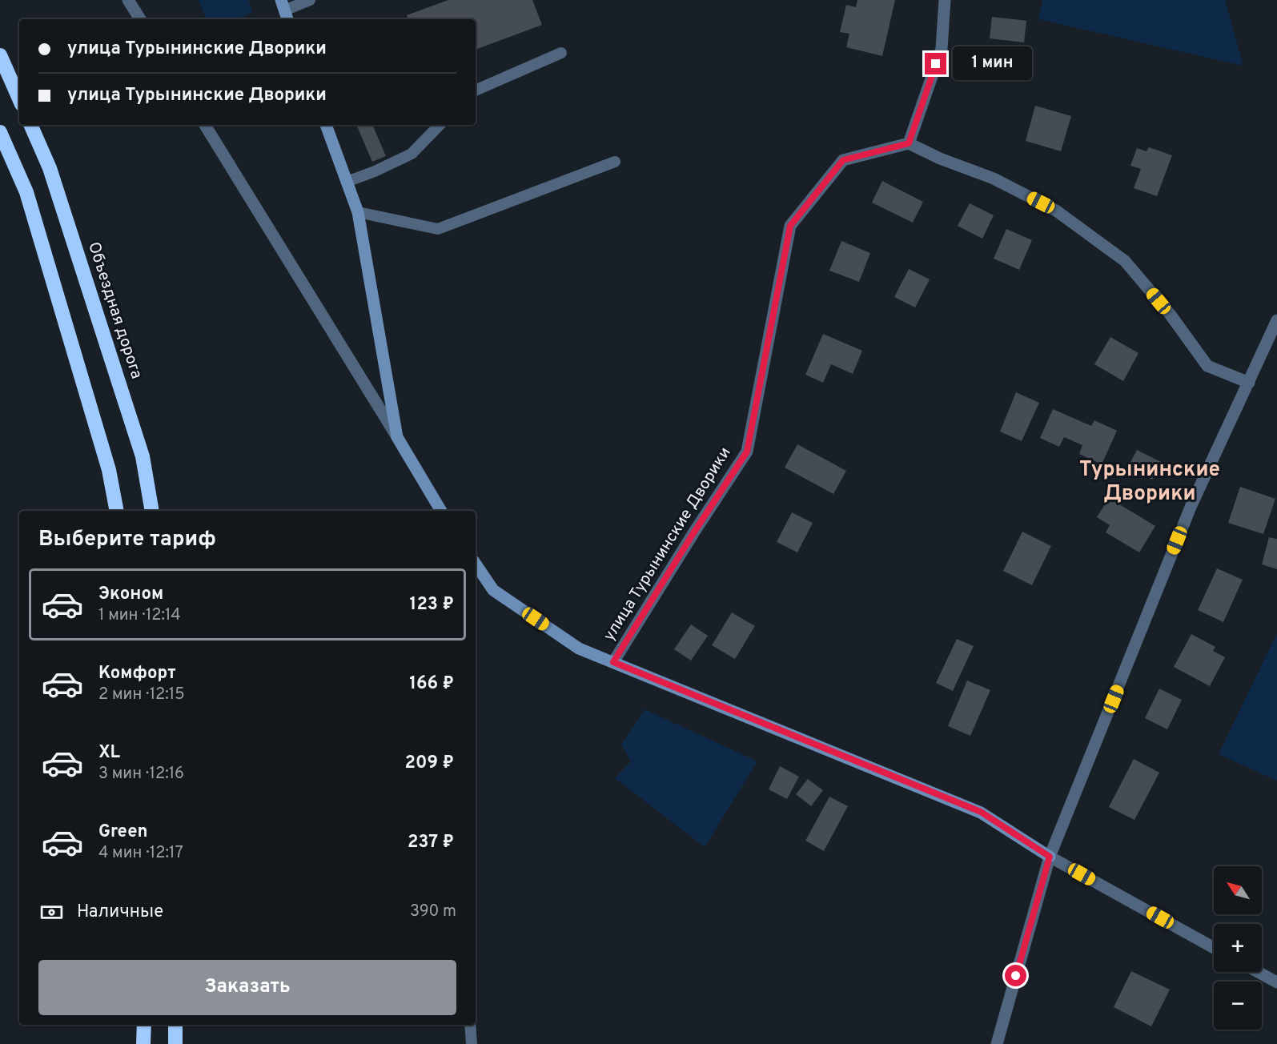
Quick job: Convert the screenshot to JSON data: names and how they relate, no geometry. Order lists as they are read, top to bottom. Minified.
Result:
{"streets":{"highway":["Объездная дорога"],"street":["улица Турынинские Дворики"]},"districts":["Турынинские Дворики"],"north":"top left","page":{"banner":["улица Турынинские Дворики","улица Турынинские Дворики"],"bubble":"1 мин","heading":"Выберите тариф","list":[{"name":"Эконом","note":"1 мин · 12:14","value":"123 ₽"},{"name":"Комфорт","note":"2 мин · 12:15","value":"166 ₽"},{"name":"XL","note":"3 мин · 12:16","value":"209 ₽"},{"name":"Green","note":"4 мин · 12:17","value":"237 ₽"}],"map_buttons":["+","−"],"pay":["Наличные","390 m"],"buttons":"Заказать"}}
